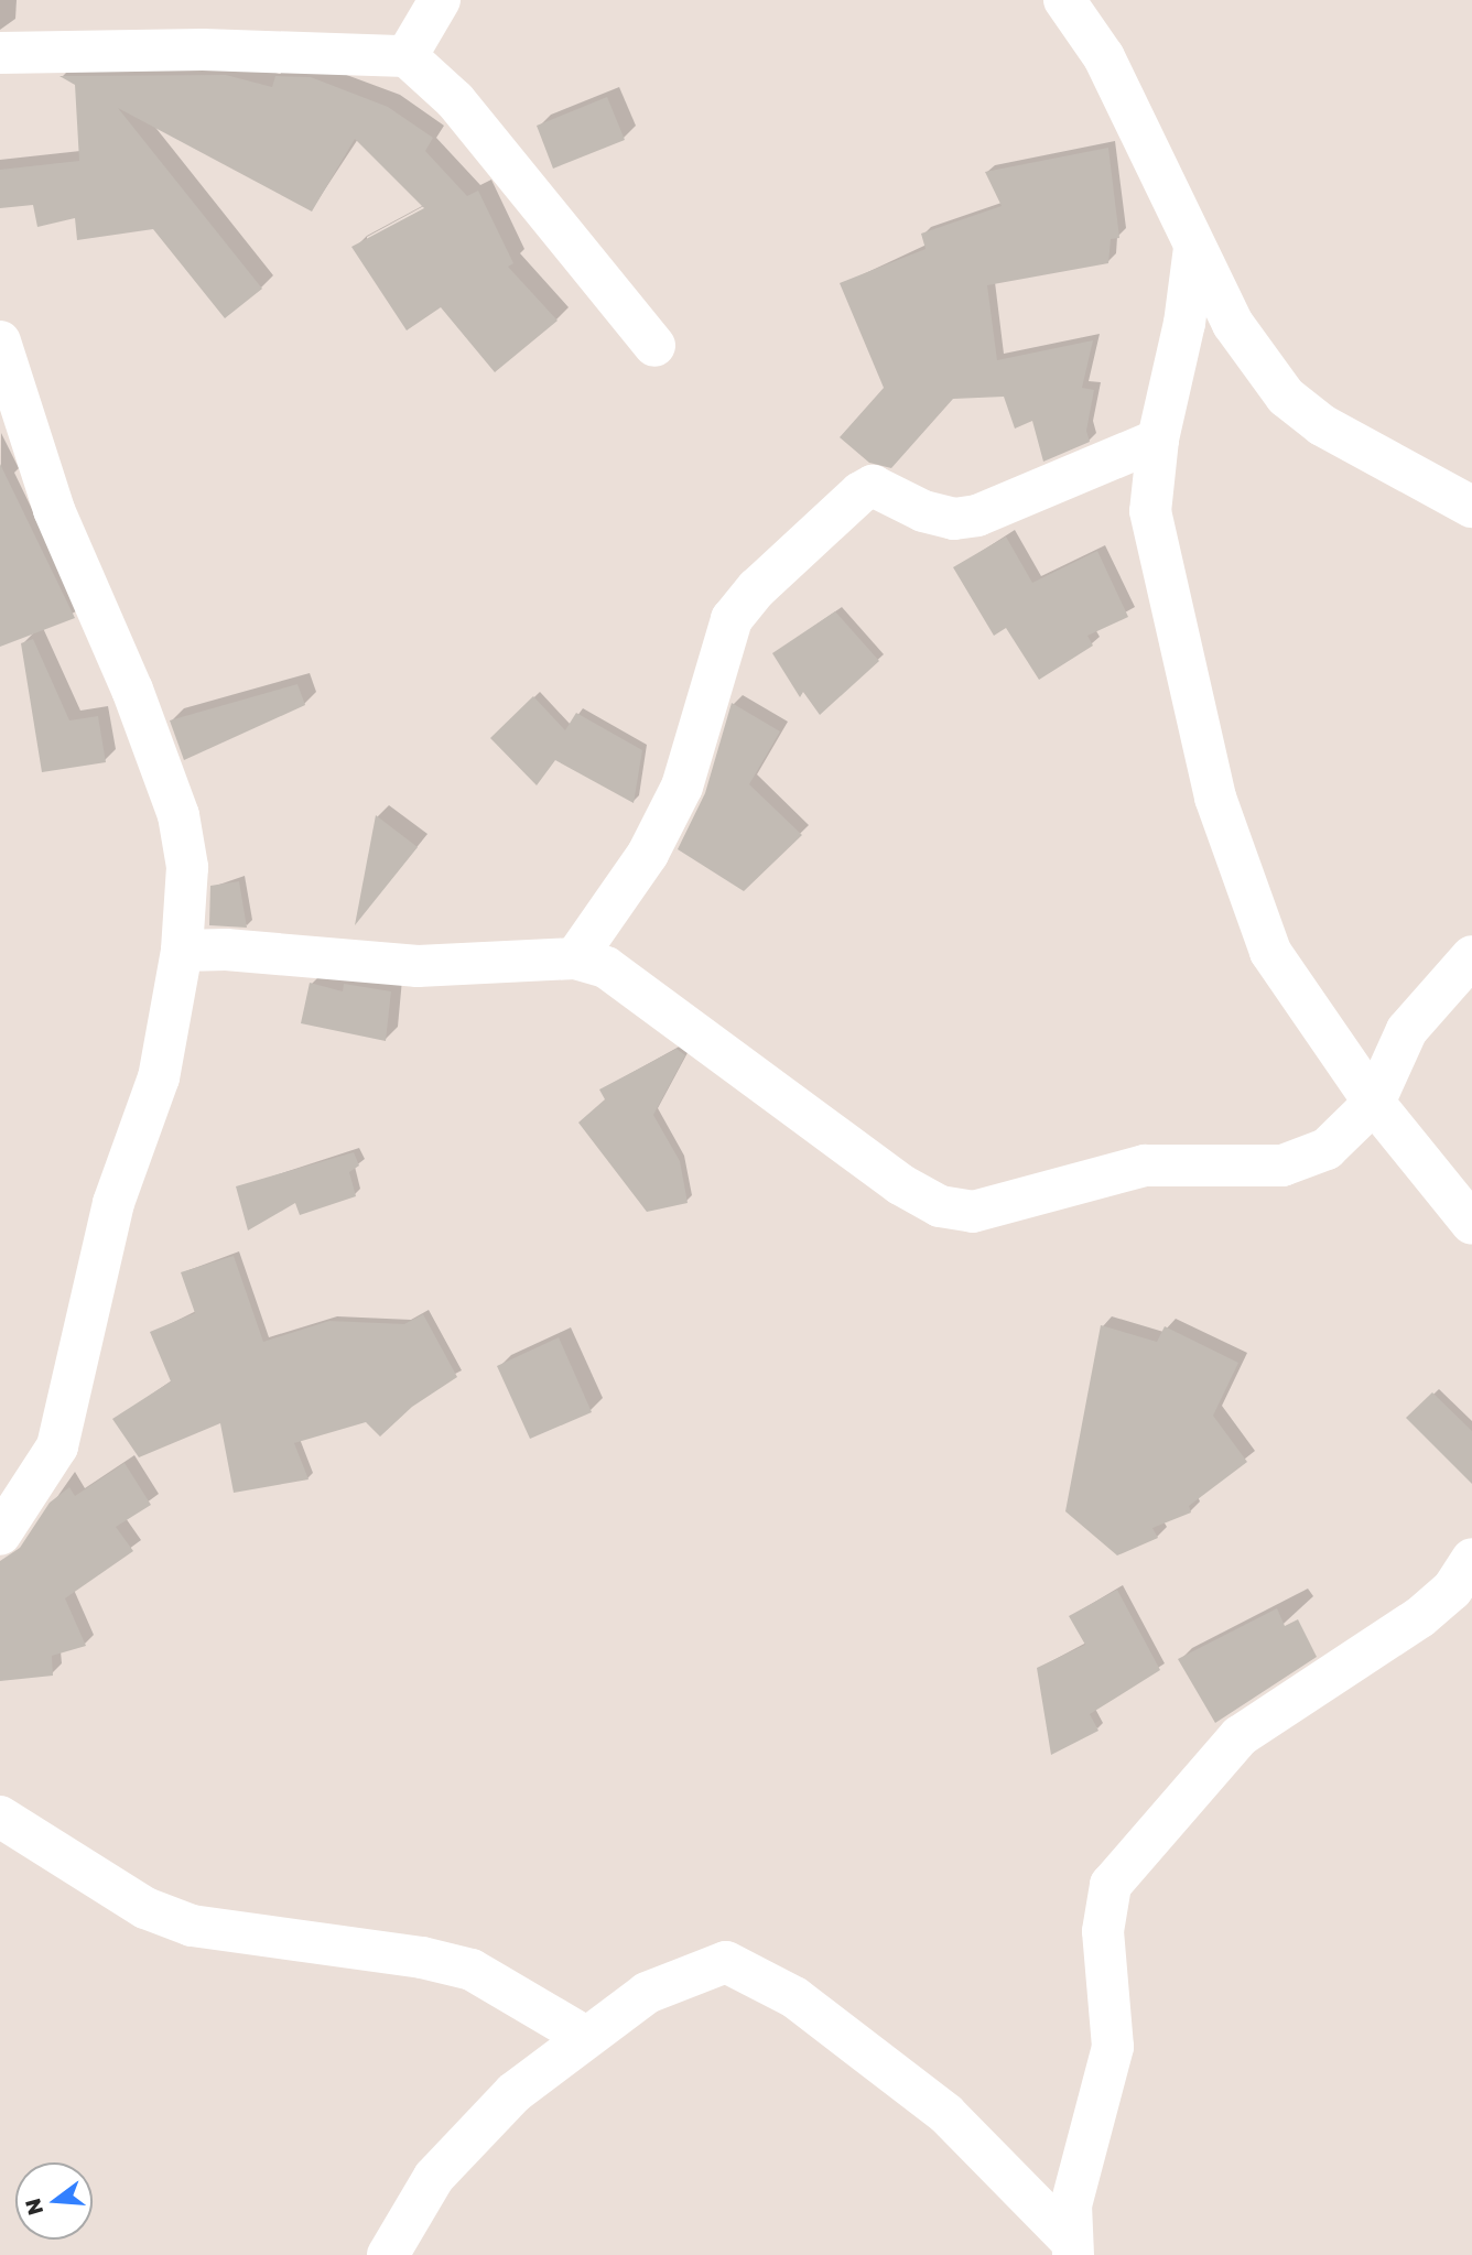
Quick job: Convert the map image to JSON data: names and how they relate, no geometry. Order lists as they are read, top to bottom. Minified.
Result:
{"north":"left"}
